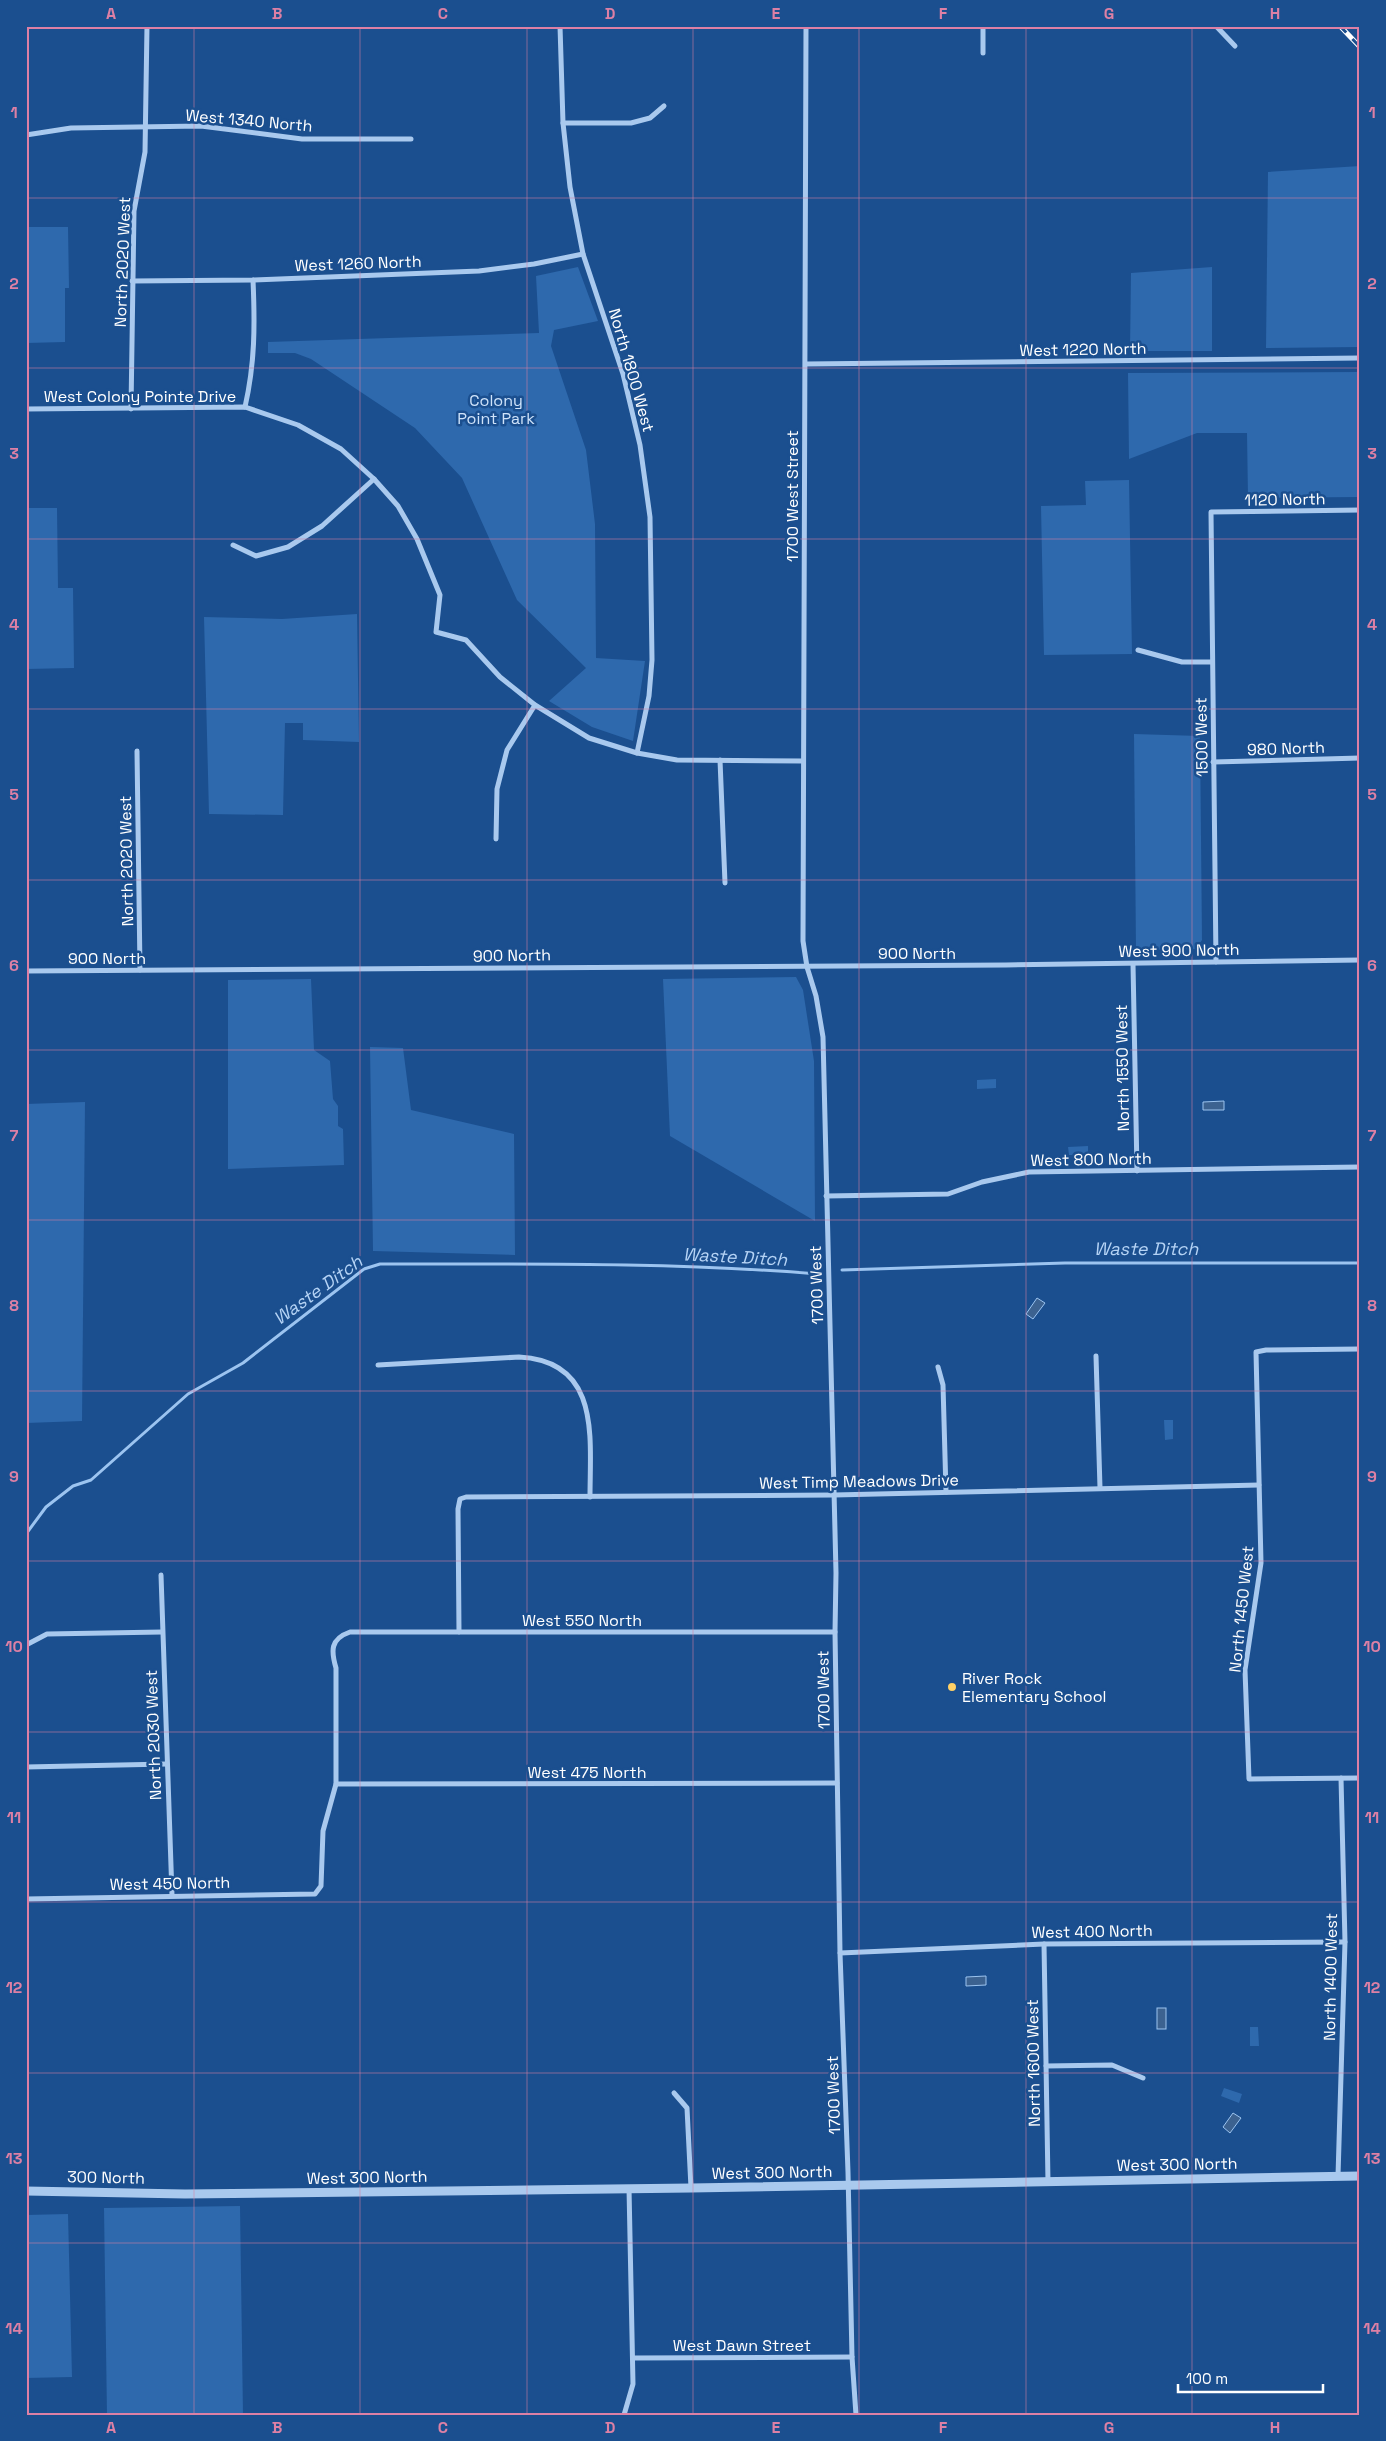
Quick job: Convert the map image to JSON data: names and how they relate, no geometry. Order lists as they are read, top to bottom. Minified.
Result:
{"streets":{"street":["West 1340 North","North 2020 West","West 1260 North","West 1220 North","North 1800 West","West Colony Pointe Drive","1700 West Street","1120 North","1500 West","980 North","West 900 North","900 North","North 1550 West","West 800 North","1700 West","West Timp Meadows Drive","North 1450 West","West 550 North","North 2030 West","West 475 North","West 450 North","West 400 North","North 1400 West","North 1600 West","West 300 North","300 North","West Dawn Street"]},"crossings":[["West 1340 North","North 2020 West"],["North 2020 West","West 1260 North"],["North 2020 West","West Colony Pointe Drive"],["North 2020 West","900 North"],["West 1260 North","North 1800 West"],["West 1220 North","1700 West Street"],["North 1800 West","West Colony Pointe Drive"],["West Colony Pointe Drive","1700 West Street"],["1700 West Street","900 North"],["1700 West Street","1700 West"],["1120 North","1500 West"],["1500 West","980 North"],["1500 West","West 900 North"],["West 900 North","900 North"],["West 900 North","North 1550 West"],["900 North","1700 West"],["North 1550 West","West 800 North"],["West 800 North","1700 West"],["1700 West","West Timp Meadows Drive"],["1700 West","West 550 North"],["1700 West","West 475 North"],["1700 West","West 400 North"],["1700 West","West 300 North"],["1700 West","West Dawn Street"],["West Timp Meadows Drive","North 1450 West"],["West Timp Meadows Drive","West 550 North"],["North 1450 West","North 1400 West"],["West 550 North","West 475 North"],["West 550 North","West 450 North"],["North 2030 West","West 450 North"],["West 475 North","West 450 North"],["West 400 North","North 1400 West"],["West 400 North","North 1600 West"],["North 1400 West","West 300 North"],["North 1600 West","West 300 North"],["West 300 North","300 North"]],"water":["Waste Ditch"],"parks":["Colony Point Park"],"places":["River Rock Elementary School"],"scale_bar":"100 m","grid":{"columns":["A","B","C","D","E","F","G","H"],"rows":["1","2","3","4","5","6","7","8","9","10","11","12","13","14"]}}
